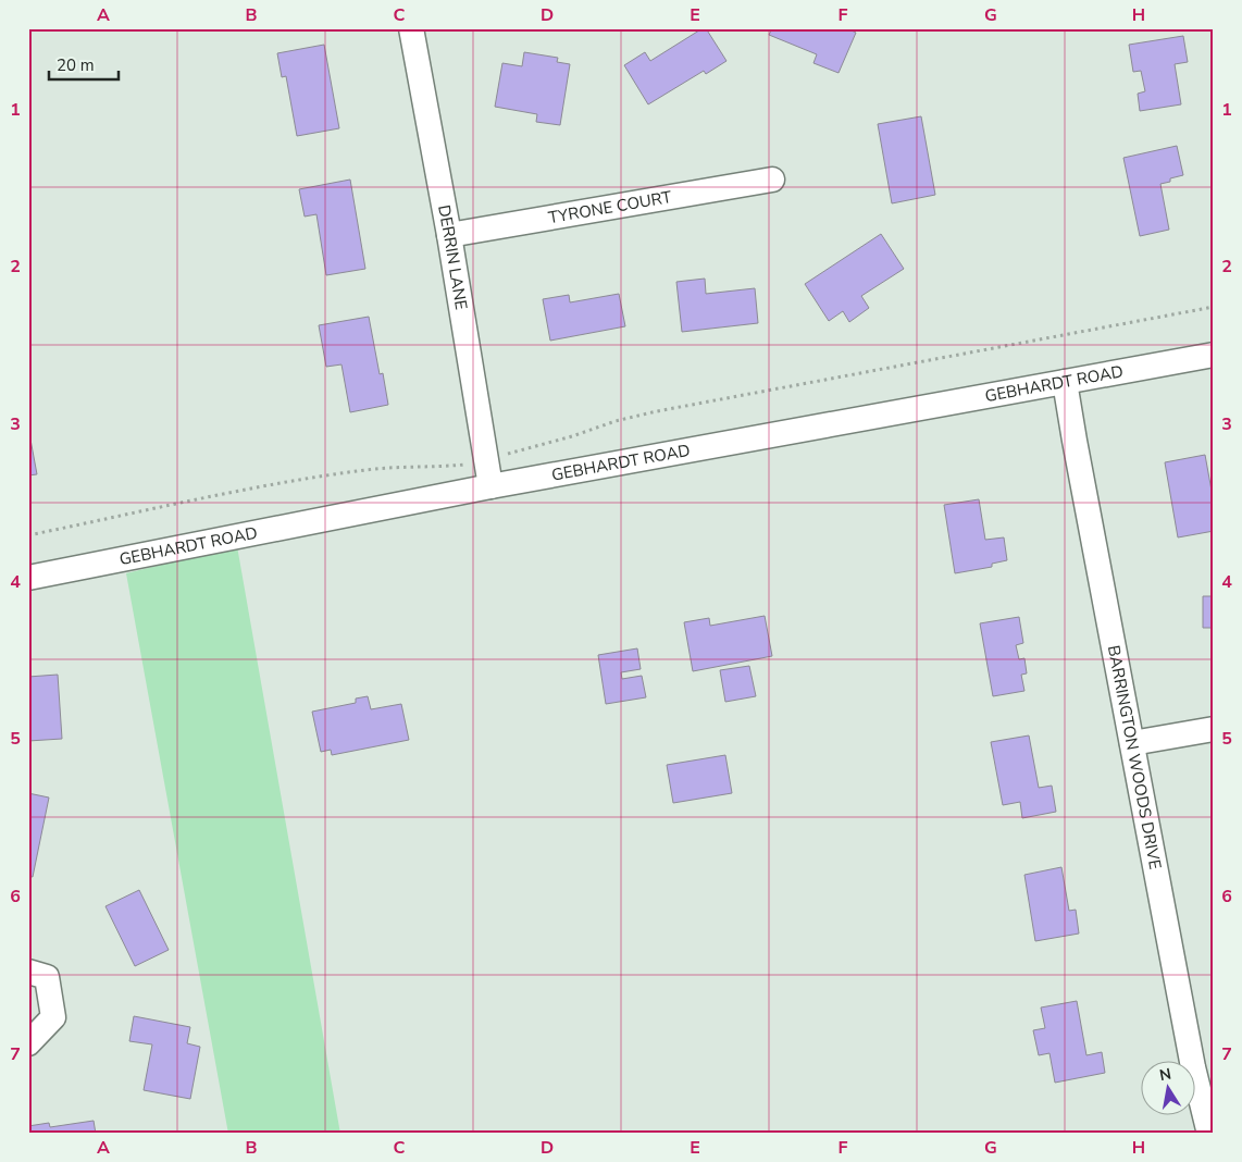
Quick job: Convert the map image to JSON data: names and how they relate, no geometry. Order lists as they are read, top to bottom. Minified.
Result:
{"streets":{"street":["TYRONE COURT","DERRIN LANE","GEBHARDT ROAD","BARRINGTON WOODS DRIVE"]},"crossings":[["TYRONE COURT","DERRIN LANE"],["DERRIN LANE","GEBHARDT ROAD"],["GEBHARDT ROAD","BARRINGTON WOODS DRIVE"]],"scale_bar":"20 m","north":"top","grid":{"columns":["A","B","C","D","E","F","G","H"],"rows":["1","2","3","4","5","6","7"]}}
